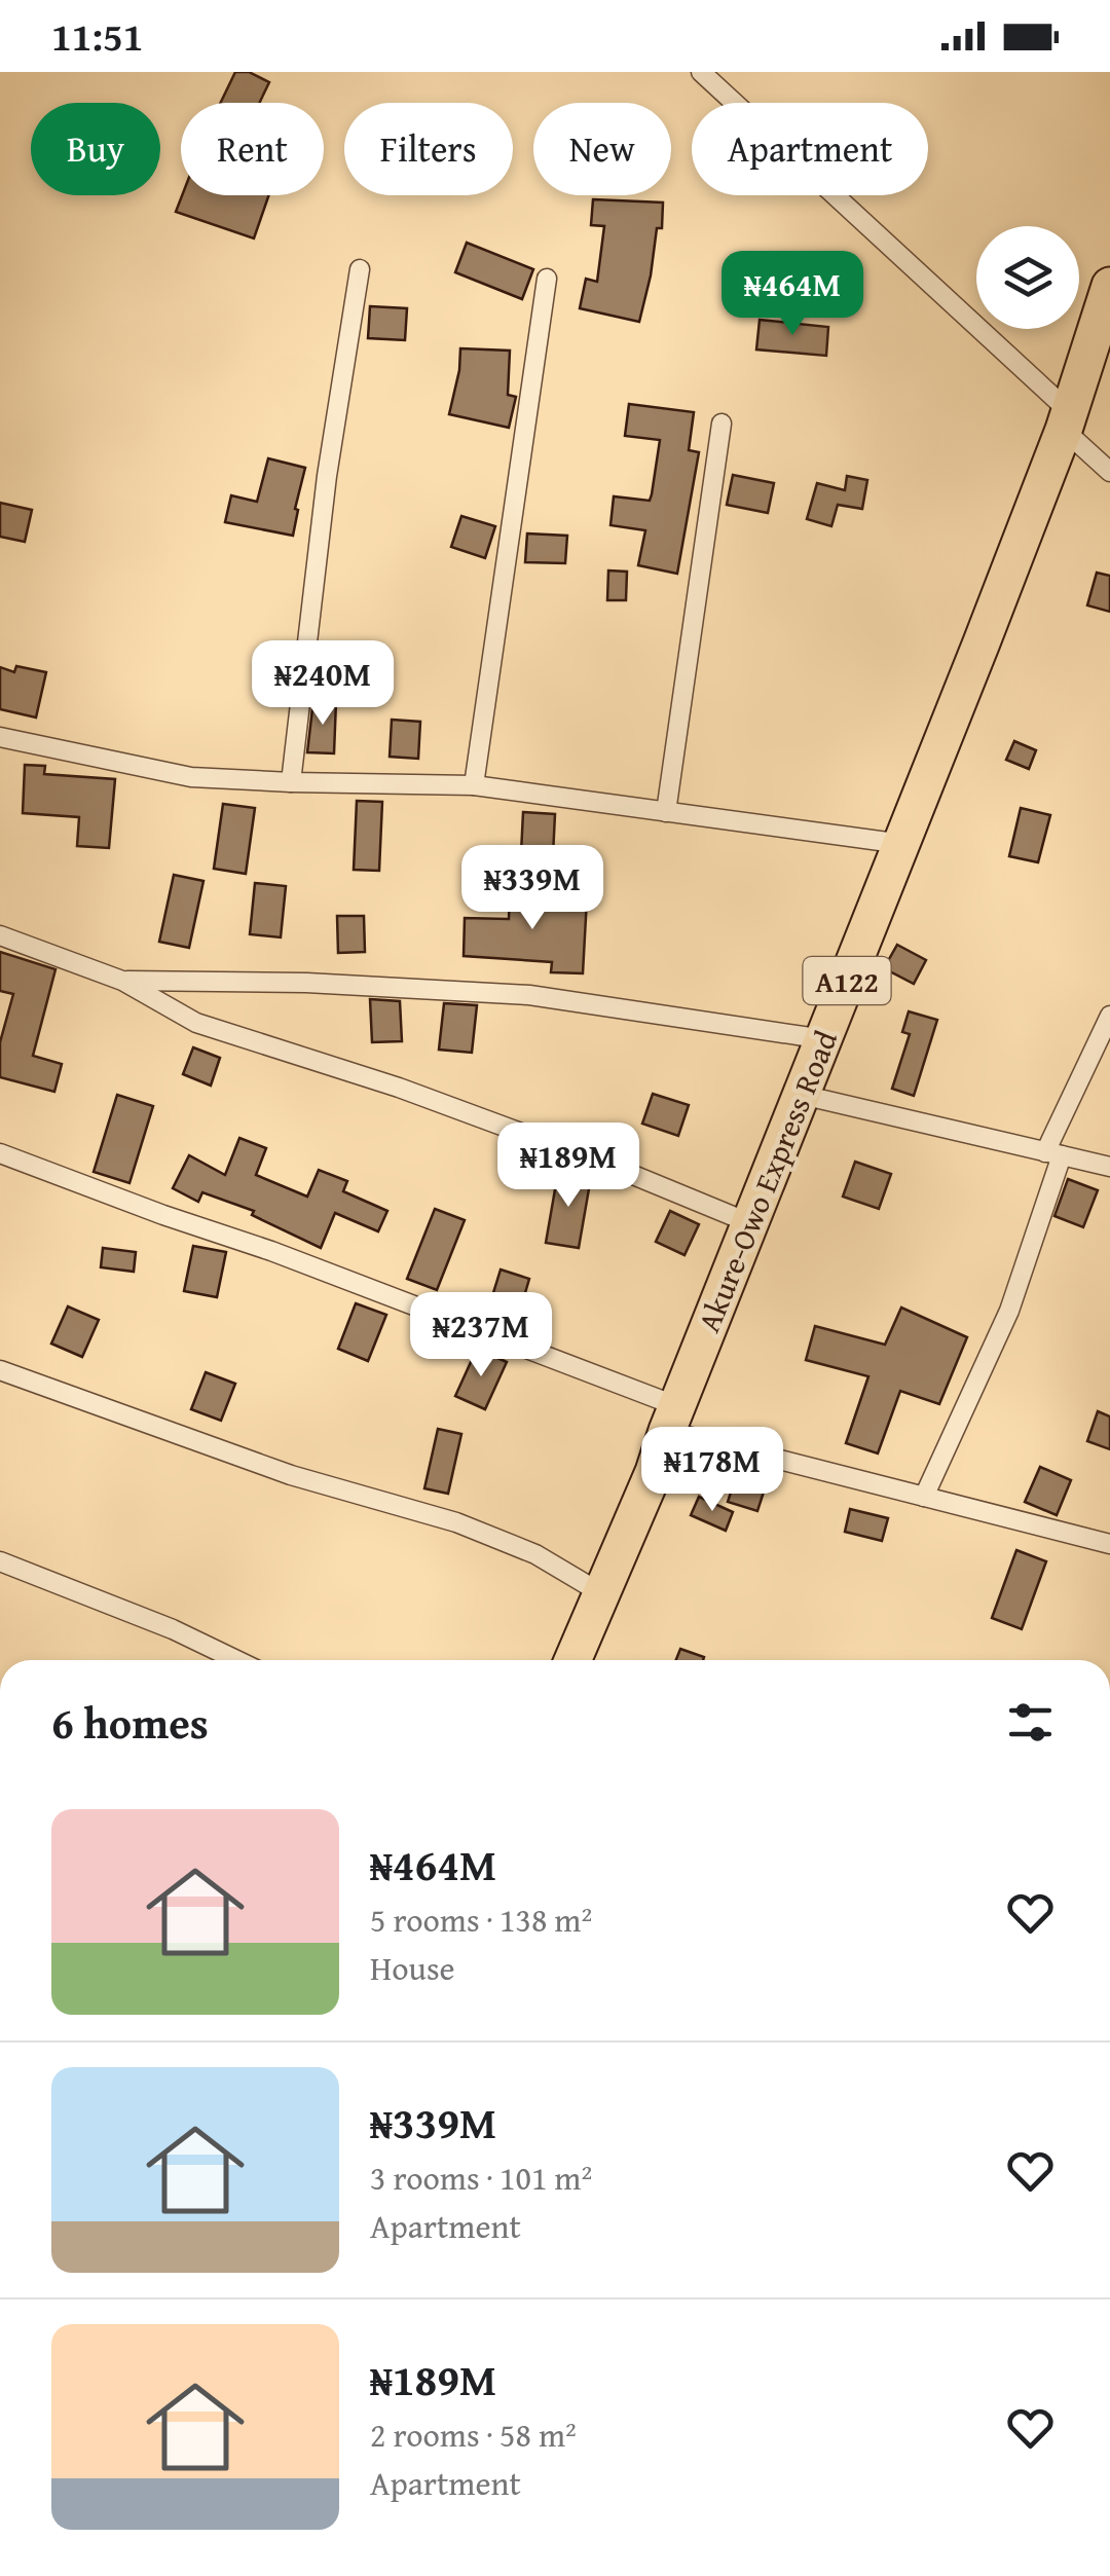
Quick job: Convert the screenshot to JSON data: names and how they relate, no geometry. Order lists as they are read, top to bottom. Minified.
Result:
{"streets":{"highway":["A122","Akure-Owo Express Road"]},"page":{"status":"11:51","chip":["Buy","Rent","Filters","New","Apartment"],"price":["₦464M","₦240M","₦339M","₦189M","₦237M","₦178M"],"heading":"6 homes","list":[{"name":"₦464M","note":"5 rooms · 138 m² · House"},{"name":"₦339M","note":"3 rooms · 101 m² · Apartment"},{"name":"₦189M","note":"2 rooms · 58 m² · Apartment"}]}}
